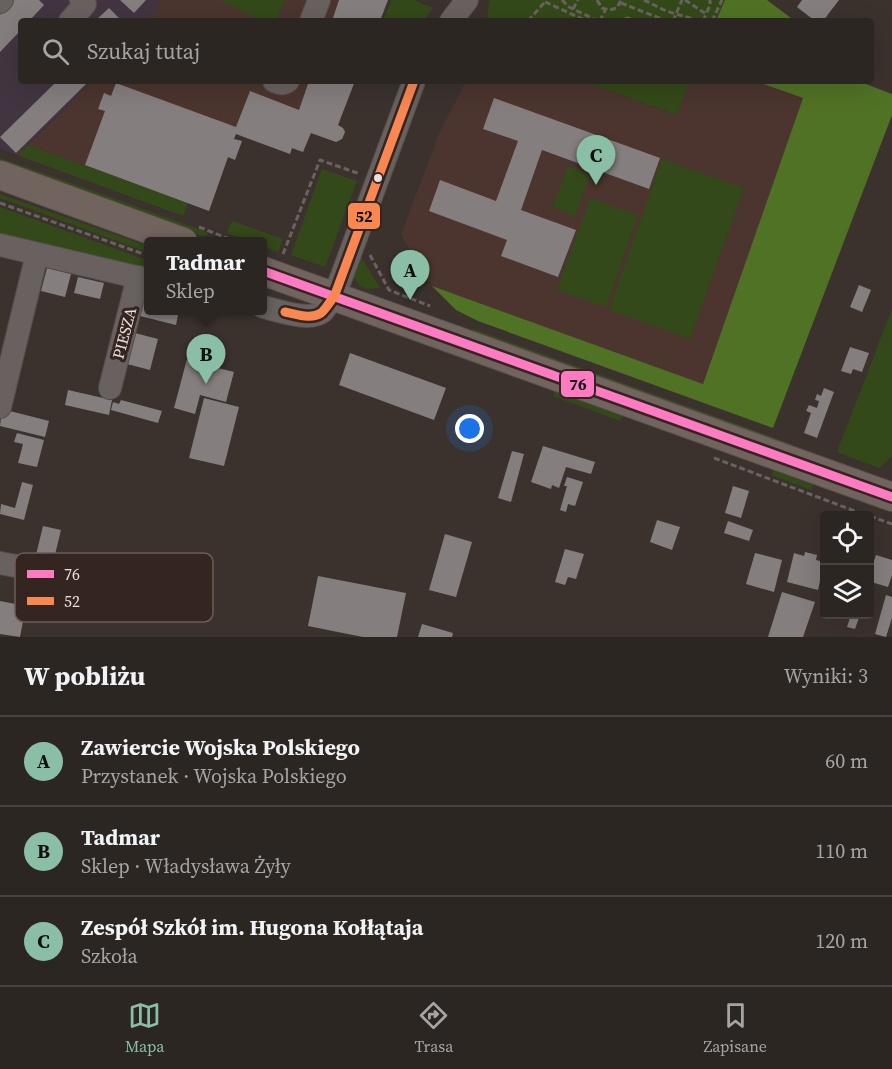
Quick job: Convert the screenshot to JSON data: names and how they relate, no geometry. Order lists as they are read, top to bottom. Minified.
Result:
{"streets":{"street":["PIESZA"]},"lines":["transit line 52","transit line 76"],"legend":["76","52"],"page":{"search":"Szukaj tutaj","pins":["C","A","B"],"popup":["Tadmar","Sklep"],"heading":["W pobliżu","Wyniki: 3"],"list":[{"mark":"A","name":"Zawiercie Wojska Polskiego","note":"Przystanek · Wojska Polskiego","value":"60 m"},{"mark":"B","name":"Tadmar","note":"Sklep · Władysława Żyły","value":"110 m"},{"mark":"C","name":"Zespół Szkół im. Hugona Kołłątaja","note":"Szkoła","value":"120 m"}],"nav":["Mapa","Trasa","Zapisane"]}}
